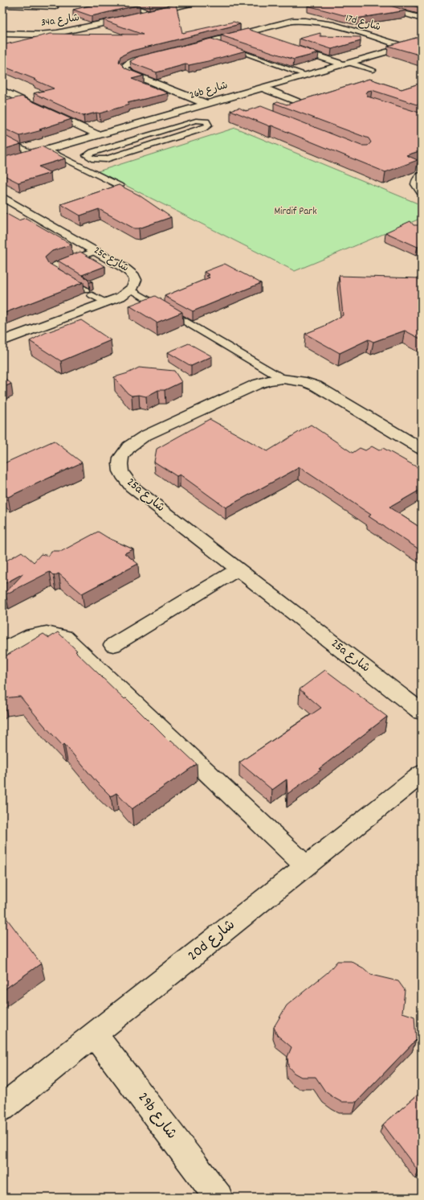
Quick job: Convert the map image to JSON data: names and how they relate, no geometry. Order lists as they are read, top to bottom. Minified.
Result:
{"streets":{"street":["34a شارع","17d شارع","26b شارع","25c شارع","25a شارع","20d شارع","29b شارع"]},"crossings":[["17d شارع","26b شارع"],["20d شارع","29b شارع"]],"parks":["Mirdif Park"]}
